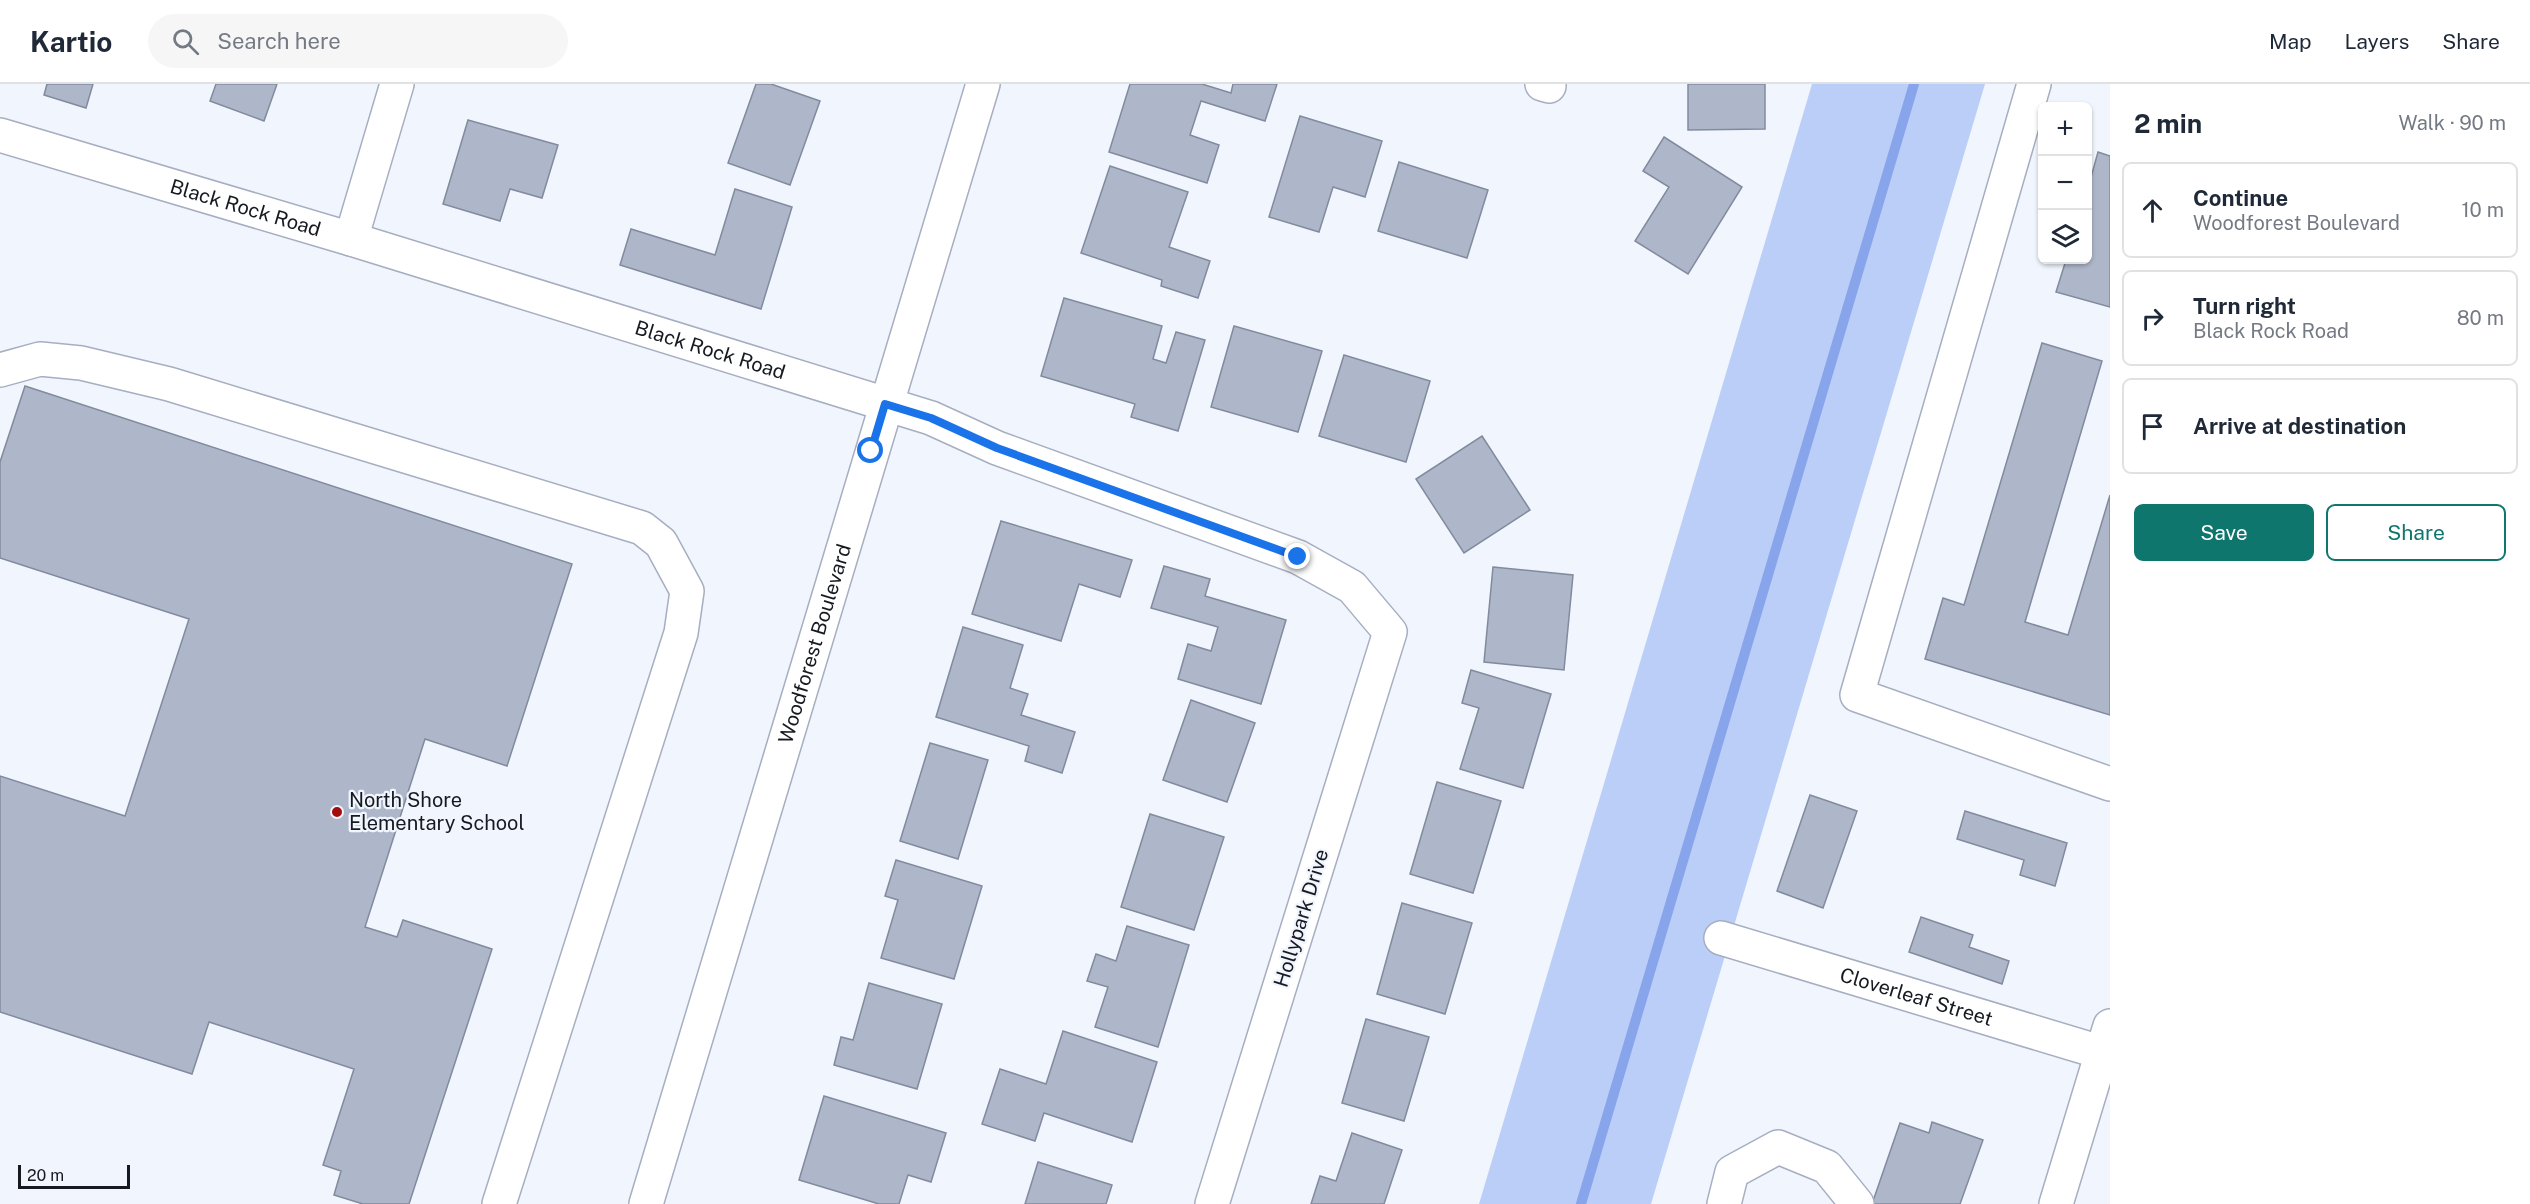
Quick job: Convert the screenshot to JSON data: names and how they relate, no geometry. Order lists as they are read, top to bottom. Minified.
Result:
{"streets":{"street":["Black Rock Road","Woodforest Boulevard","Hollypark Drive","Cloverleaf Street"]},"crossings":[["Black Rock Road","Woodforest Boulevard"],["Black Rock Road","Hollypark Drive"]],"places":["North Shore Elementary School"],"scale_bar":"20 m","page":{"header":"Kartio","search":"Search here","nav":["Map","Layers","Share"],"heading":["2 min","Walk · 90 m"],"map_buttons":["+","−"],"list":[["Continue","Woodforest Boulevard","10 m"],["Turn right","Black Rock Road","80 m"],"Arrive at destination"],"buttons":["Save","Share"],"scale":"20 m"}}
